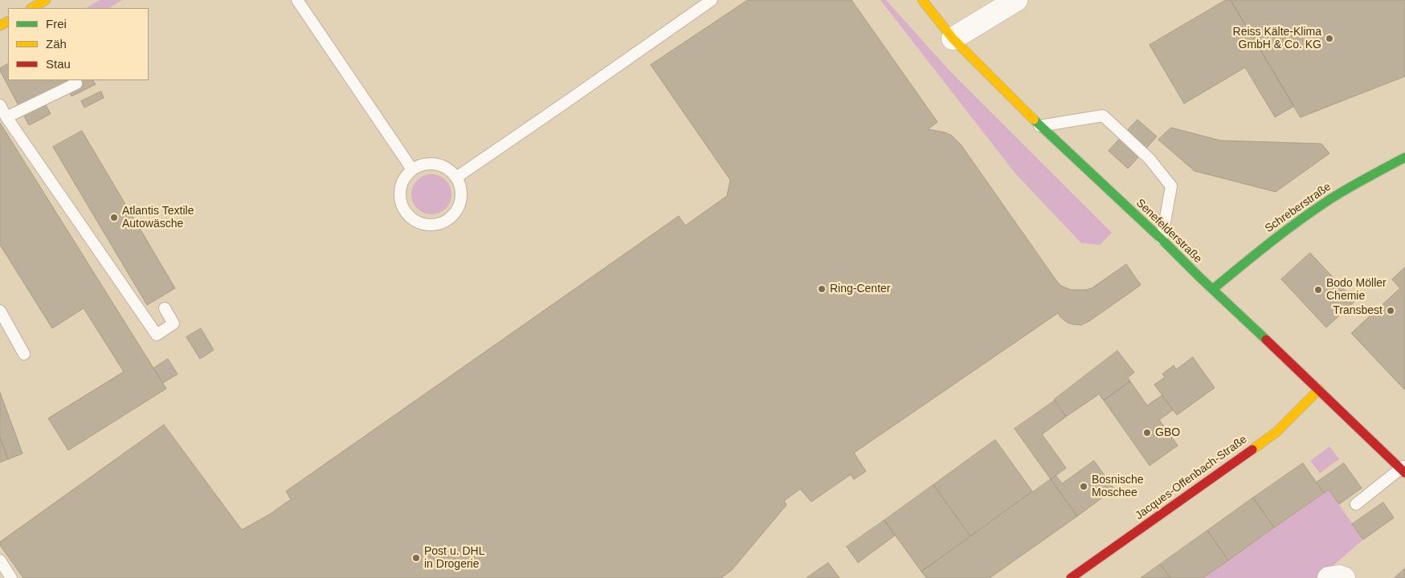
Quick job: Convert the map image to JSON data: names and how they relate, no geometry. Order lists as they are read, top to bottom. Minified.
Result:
{"streets":{"street":["Schreberstraße","Senefelderstraße","Jacques-Offenbach-Straße"]},"crossings":[["Schreberstraße","Senefelderstraße"],["Senefelderstraße","Jacques-Offenbach-Straße"]],"places":["Reiss Kälte-Klima GmbH & Co. KG","Atlantis Textile Autowäsche","Ring-Center","Bodo Möller Chemie","Transbest","GBO","Bosnische Moschee","Post u. DHL in Drogerie"],"legend":["Frei","Zäh","Stau"]}
